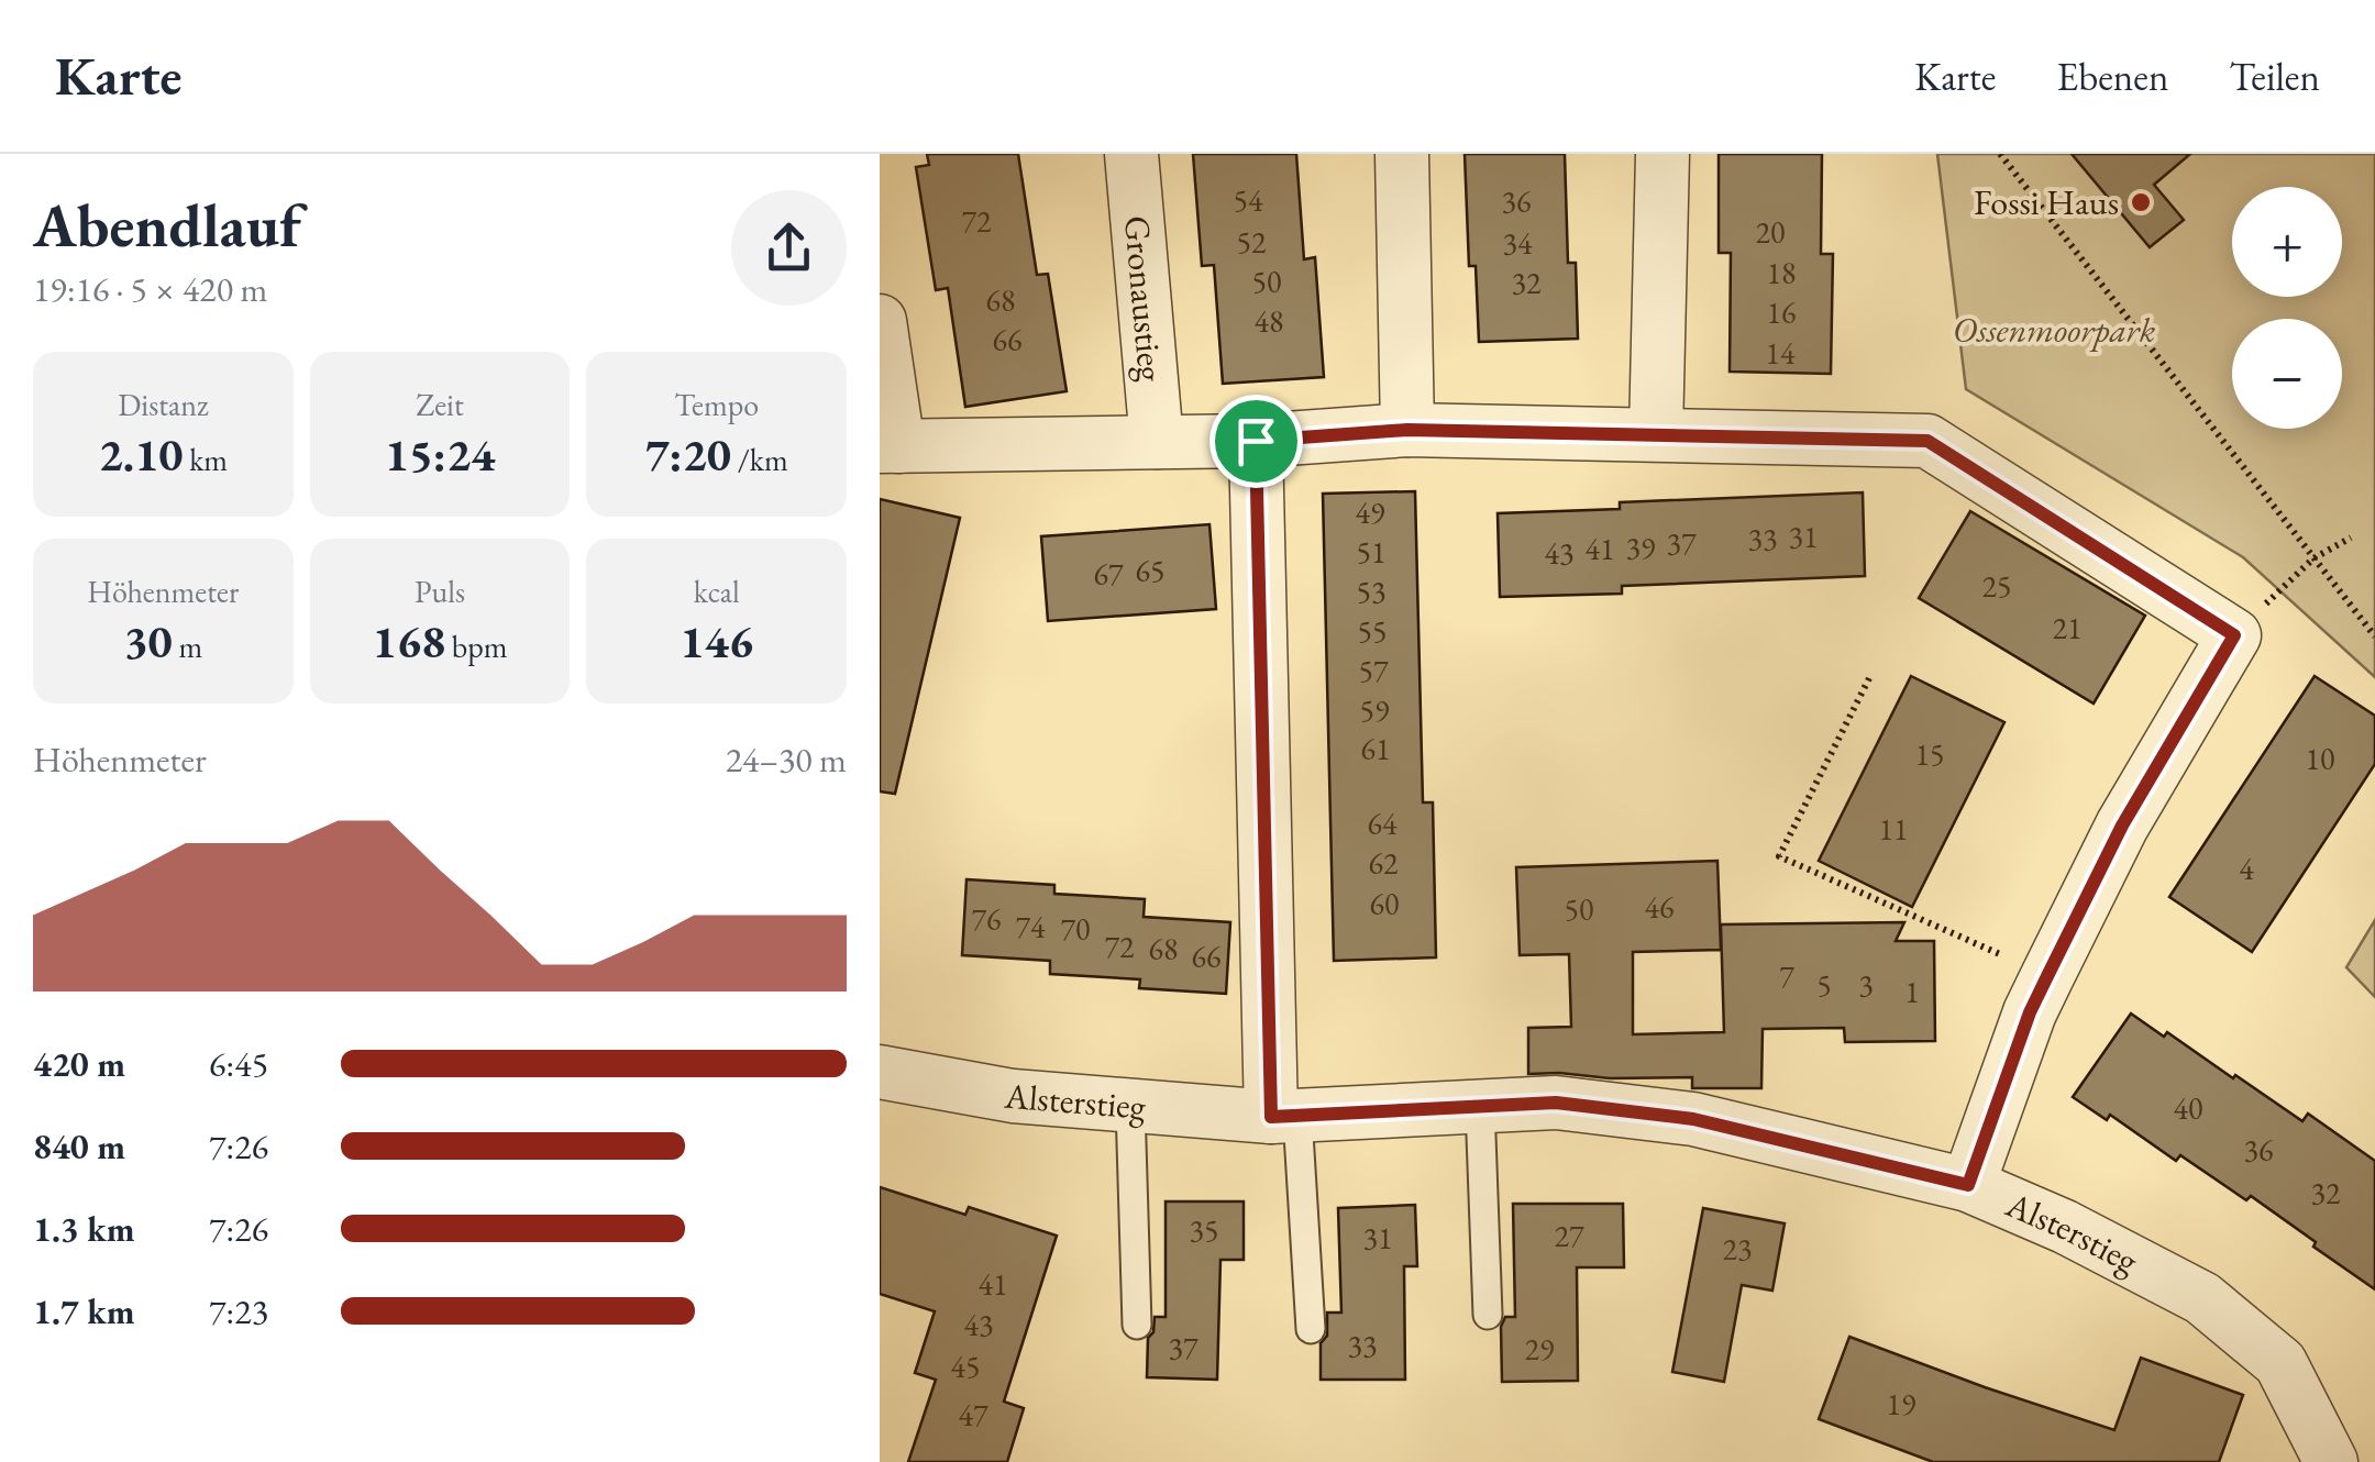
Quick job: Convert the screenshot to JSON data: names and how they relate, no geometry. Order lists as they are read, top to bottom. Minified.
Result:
{"streets":{"street":["Gronaustieg","Alsterstieg"]},"parks":["Ossenmoorpark"],"places":["Fossi Haus"],"house_numbers":["54","36","72","20","52","34","18","50","32","68","16","48","66","14","49","31","33","37","39","41","51","43","65","67","25","53","21","55","57","59","61","15","10","64","11","62","4","60","46","50","76","74","70","72","68","66","7","5","3","1","40","36","32","35","27","31","23","41","43","33","37","29","45","19","47"],"page":{"header":"Karte","nav":["Karte","Ebenen","Teilen"],"heading":["Abendlauf","19:16 · 5 × 420 m"],"map_buttons":["+","−"],"stats":[["Distanz","2.10 km"],["Zeit","15:24"],["Tempo","7:20 /km"],["Höhenmeter","30 m"],["Puls","168 bpm"],["kcal","146"]],"chart":["Höhenmeter","24–30 m"],"list":[{"name":"420 m","note":"6:45"},{"name":"840 m","note":"7:26"},{"name":"1.3 km","note":"7:26"},{"name":"1.7 km","note":"7:23"}]}}
